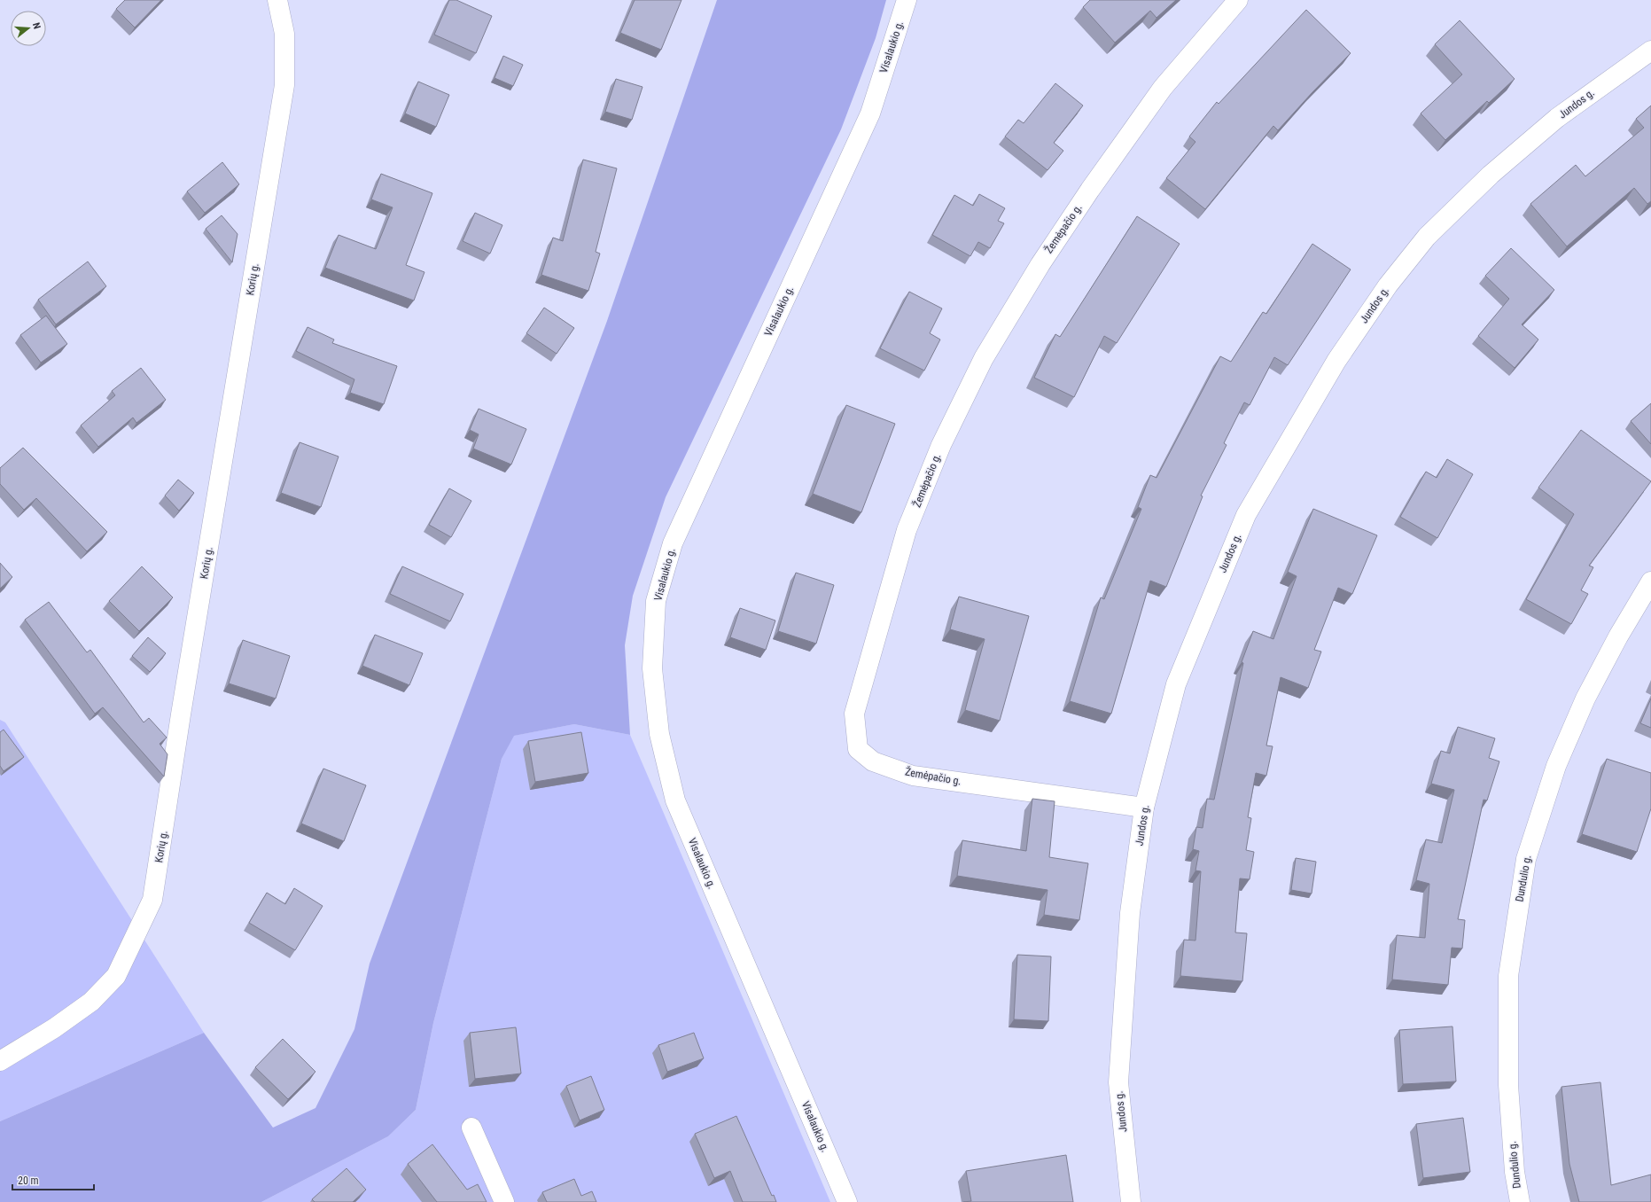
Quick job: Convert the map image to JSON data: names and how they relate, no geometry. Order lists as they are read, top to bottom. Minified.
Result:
{"streets":{"street":["Visalaukio g.","Jundos g.","Žemėpačio g.","Korių g.","Dundulio g."]},"crossings":[["Jundos g.","Žemėpačio g."]],"scale_bar":"20 m","north":"right"}
